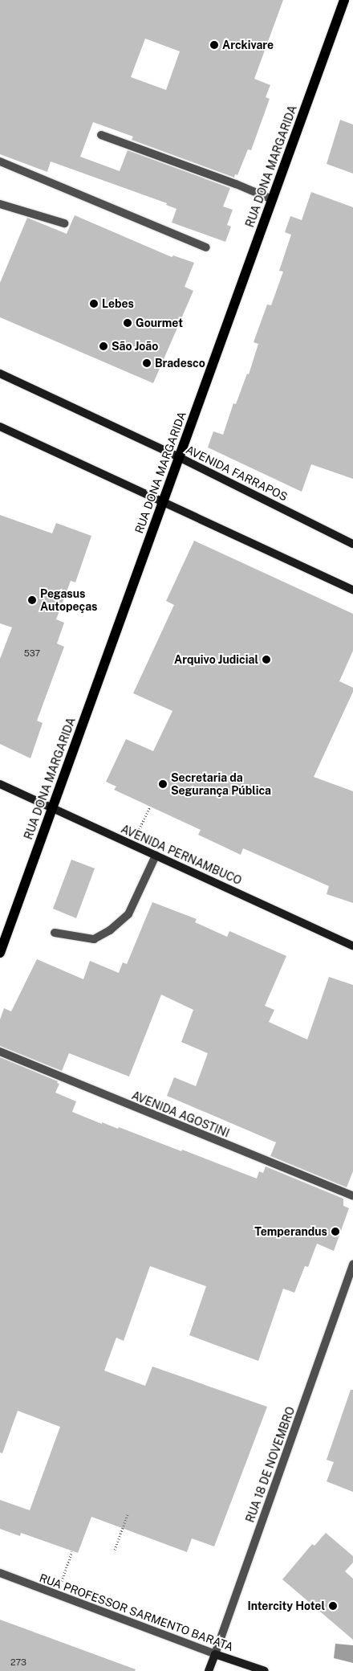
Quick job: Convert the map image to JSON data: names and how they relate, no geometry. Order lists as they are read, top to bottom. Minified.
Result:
{"streets":{"main road":["RUA DONA MARGARIDA","AVENIDA FARRAPOS","AVENIDA PERNAMBUCO","RUA 18 DE NOVEMBRO","RUA PROFESSOR SARMENTO BARATA"],"street":["AVENIDA AGOSTINI"]},"crossings":[["RUA DONA MARGARIDA","AVENIDA FARRAPOS"],["RUA DONA MARGARIDA","AVENIDA PERNAMBUCO"],["RUA 18 DE NOVEMBRO","RUA PROFESSOR SARMENTO BARATA"]],"places":["Arckivare","Lebes","Gourmet","São João","Bradesco","Pegasus Autopeças","Arquivo Judicial","Secretaria da Segurança Pública","Temperandus","Intercity Hotel"],"house_numbers":["537","273"]}
